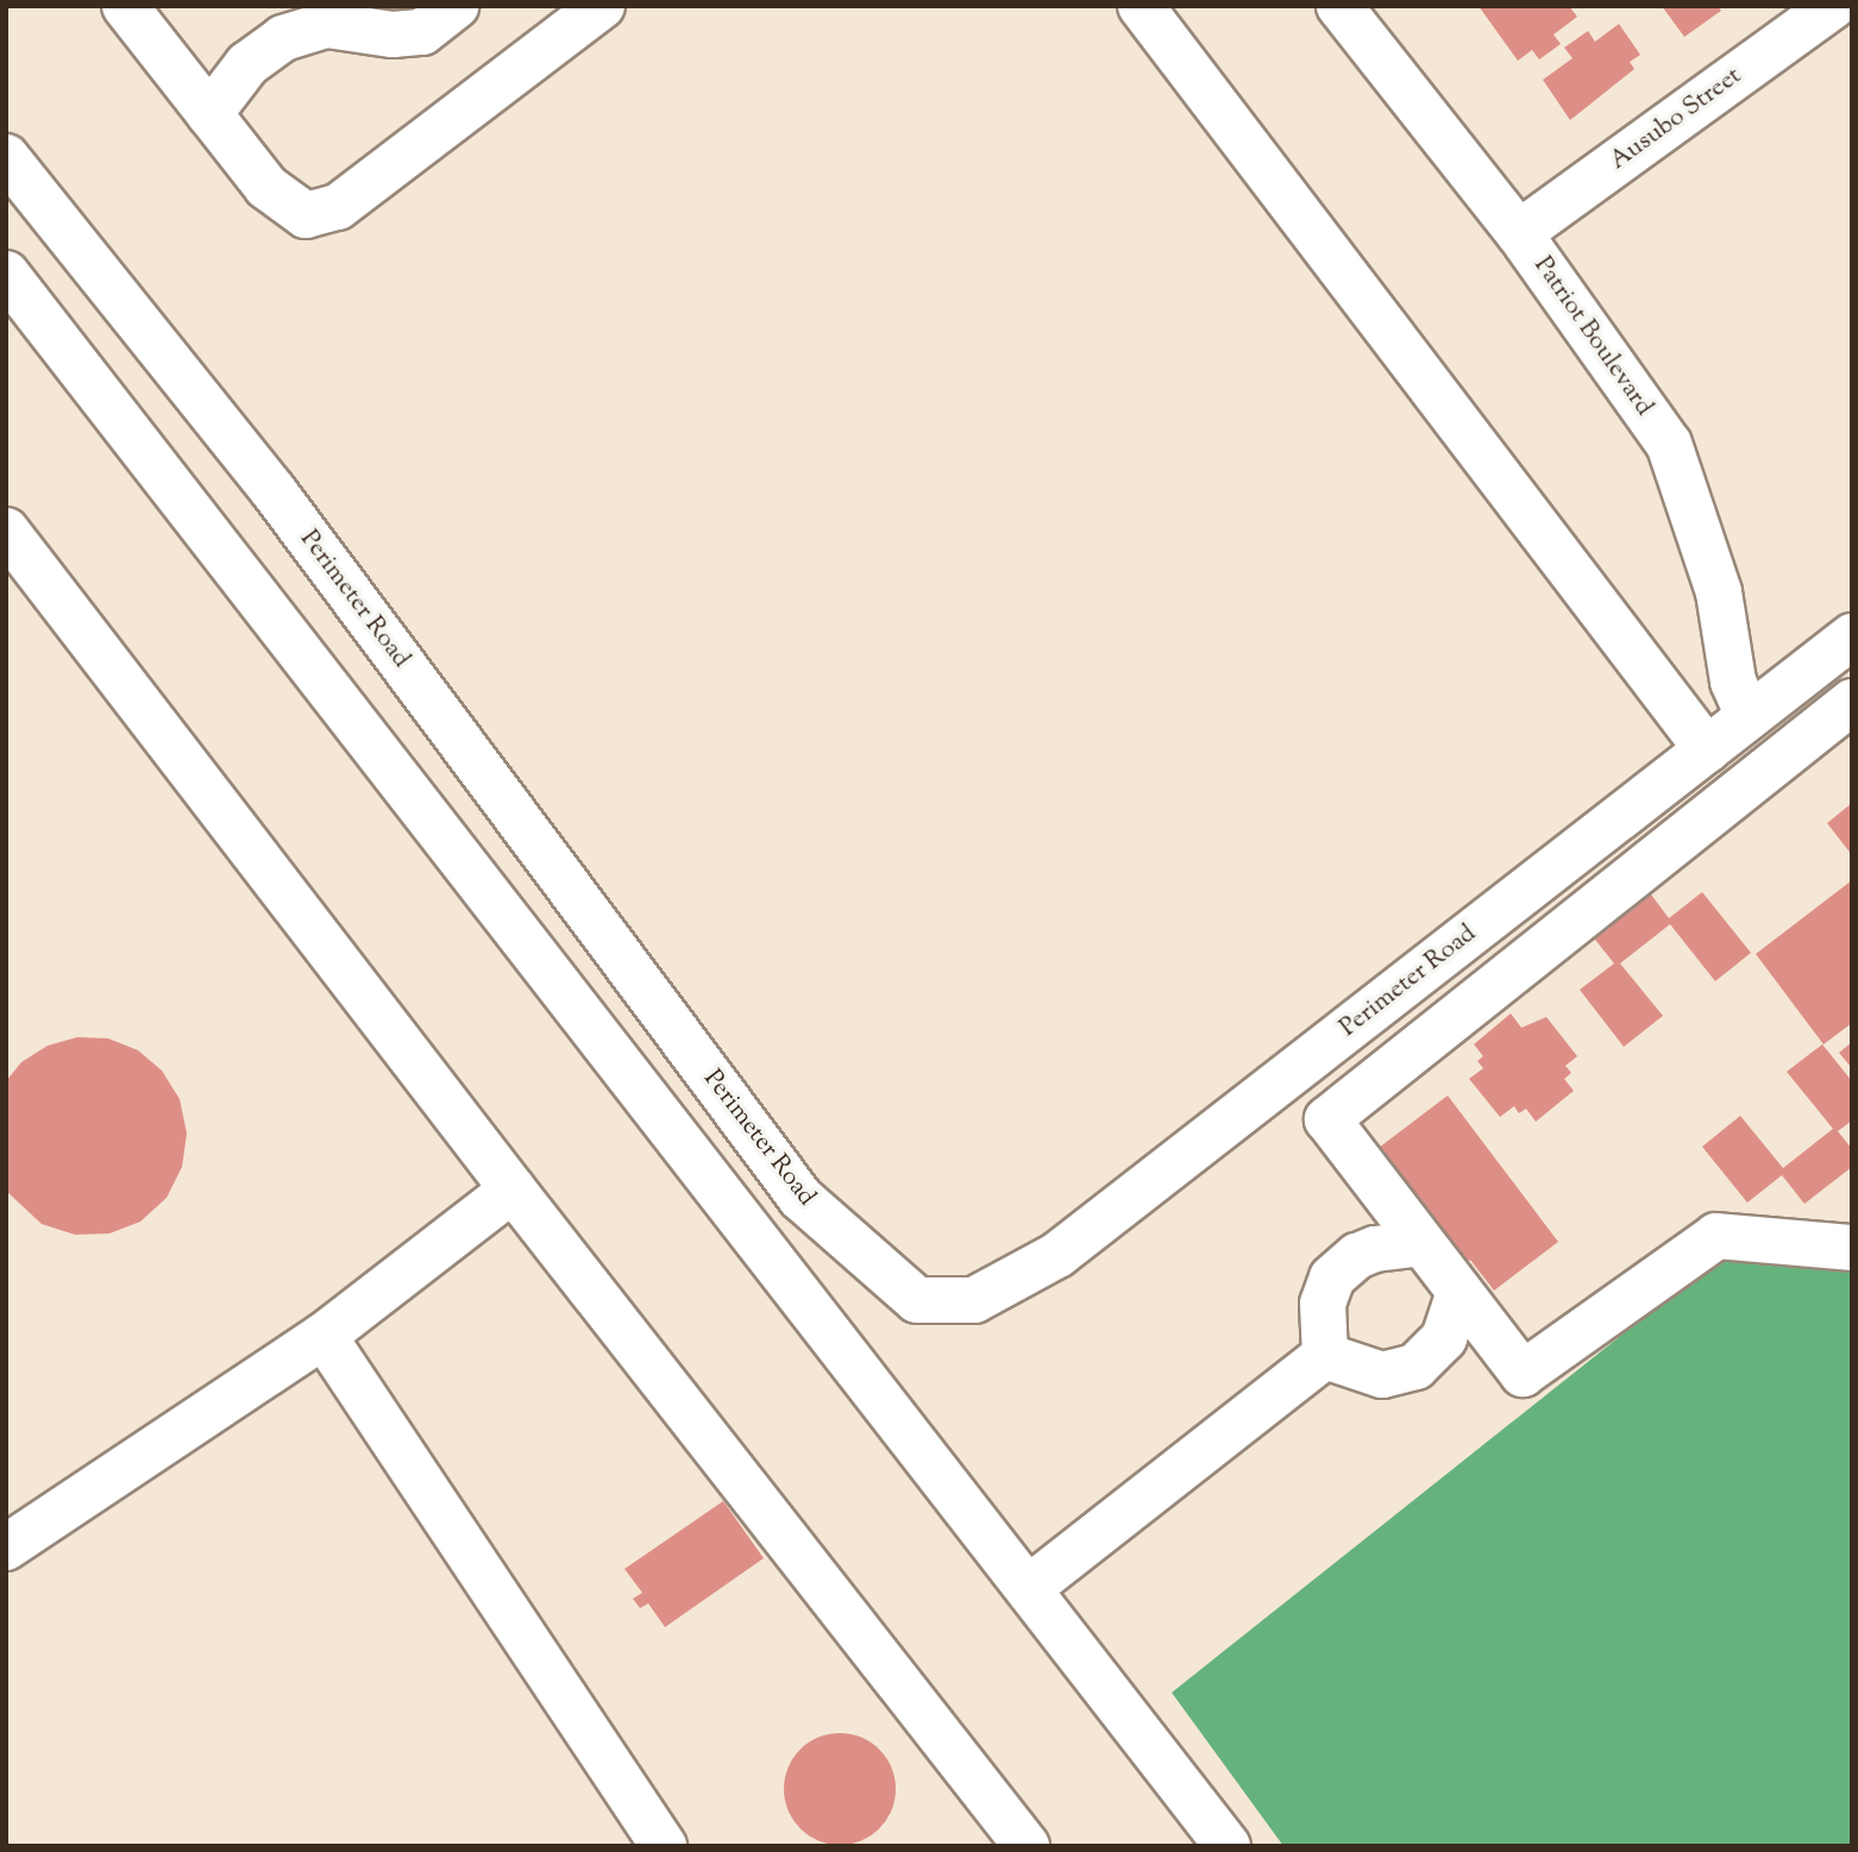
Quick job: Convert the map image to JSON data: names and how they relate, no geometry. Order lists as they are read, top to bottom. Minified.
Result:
{"streets":{"street":["Ausubo Street","Patriot Boulevard","Perimeter Road"]},"crossings":[["Ausubo Street","Patriot Boulevard"],["Patriot Boulevard","Perimeter Road"]]}
